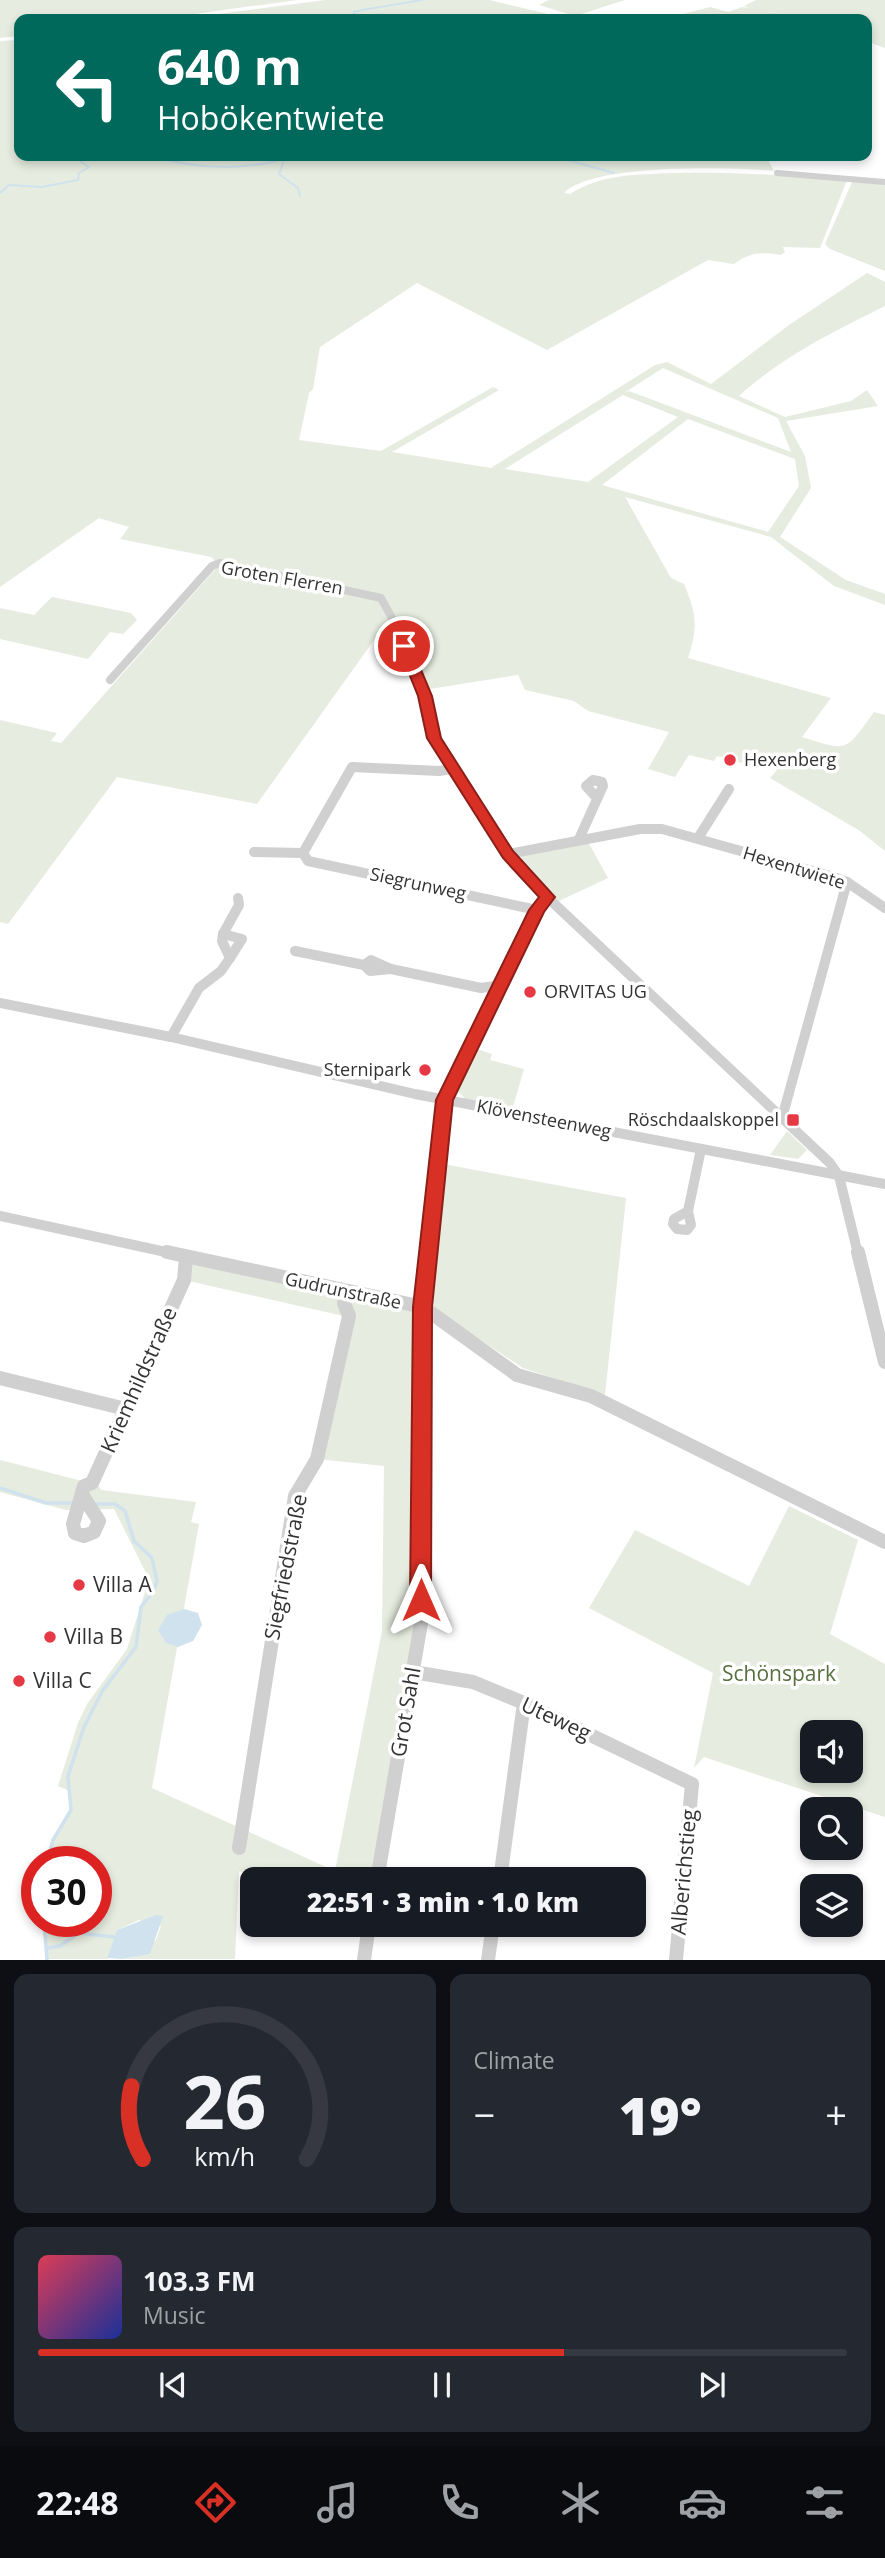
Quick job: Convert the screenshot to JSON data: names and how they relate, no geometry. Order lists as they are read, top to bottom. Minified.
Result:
{"streets":{"street":["Groten Flerren","Hexentwiete","Siegrunweg","Klövensteenweg","Gudrunstraße","Kriemhildstraße","Siegfriedstraße","Grot Sahl","Uteweg","Alberichstieg"]},"crossings":[["Siegrunweg","Grot Sahl"],["Klövensteenweg","Grot Sahl"],["Gudrunstraße","Kriemhildstraße"],["Gudrunstraße","Siegfriedstraße"],["Gudrunstraße","Grot Sahl"],["Grot Sahl","Uteweg"],["Uteweg","Alberichstieg"]],"parks":["Schönspark"],"places":{"other":["Hexenberg","ORVITAS UG","Sternipark","Villa A","Villa B","Villa C"],"transit":["Röschdaalskoppel"]},"page":{"turn":["640 m","Hobökentwiete"],"limit":"30","trip":"22:51 · 3 min · 1.0 km","tile":"Climate","heat":["−","19°","+"],"song":["103.3 FM","Music"],"tabs":"22:48","gauge":["26","km/h"]}}
